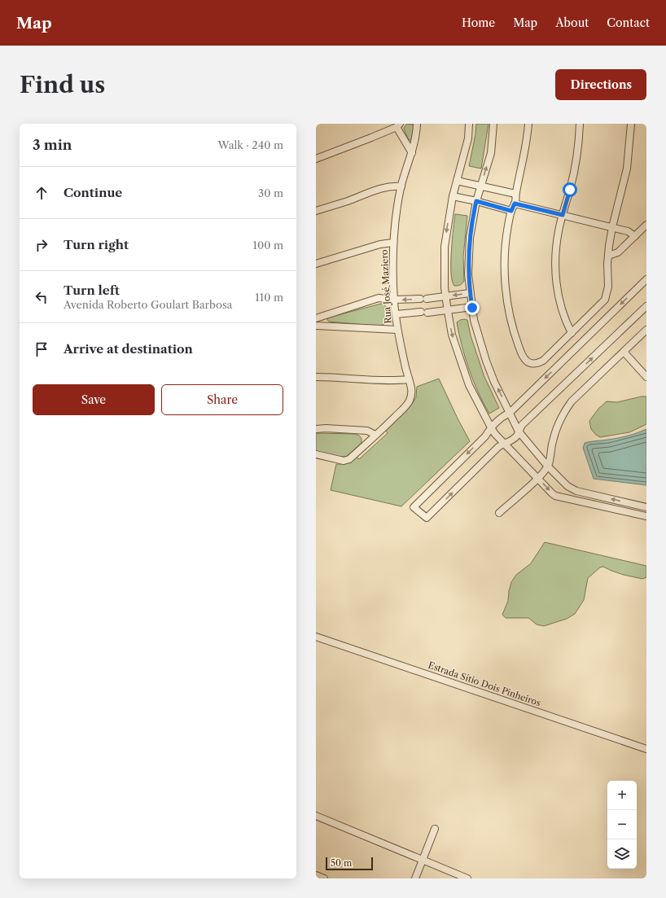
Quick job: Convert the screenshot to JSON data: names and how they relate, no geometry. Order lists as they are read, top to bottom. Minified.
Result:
{"streets":{"street":["Rua José Maziero","Estrada Sítio Dois Pinheiros"]},"scale_bar":"50 m","page":{"header":"Map","nav":["Home","Map","About","Contact"],"buttons":["Directions",["Save","Share"]],"title":"Find us","heading":["3 min","Walk · 240 m"],"list":[["Continue","30 m"],["Turn right","100 m"],["Turn left","Avenida Roberto Goulart Barbosa","110 m"],"Arrive at destination"],"map_buttons":["+","−"],"scale":"50 m"}}
